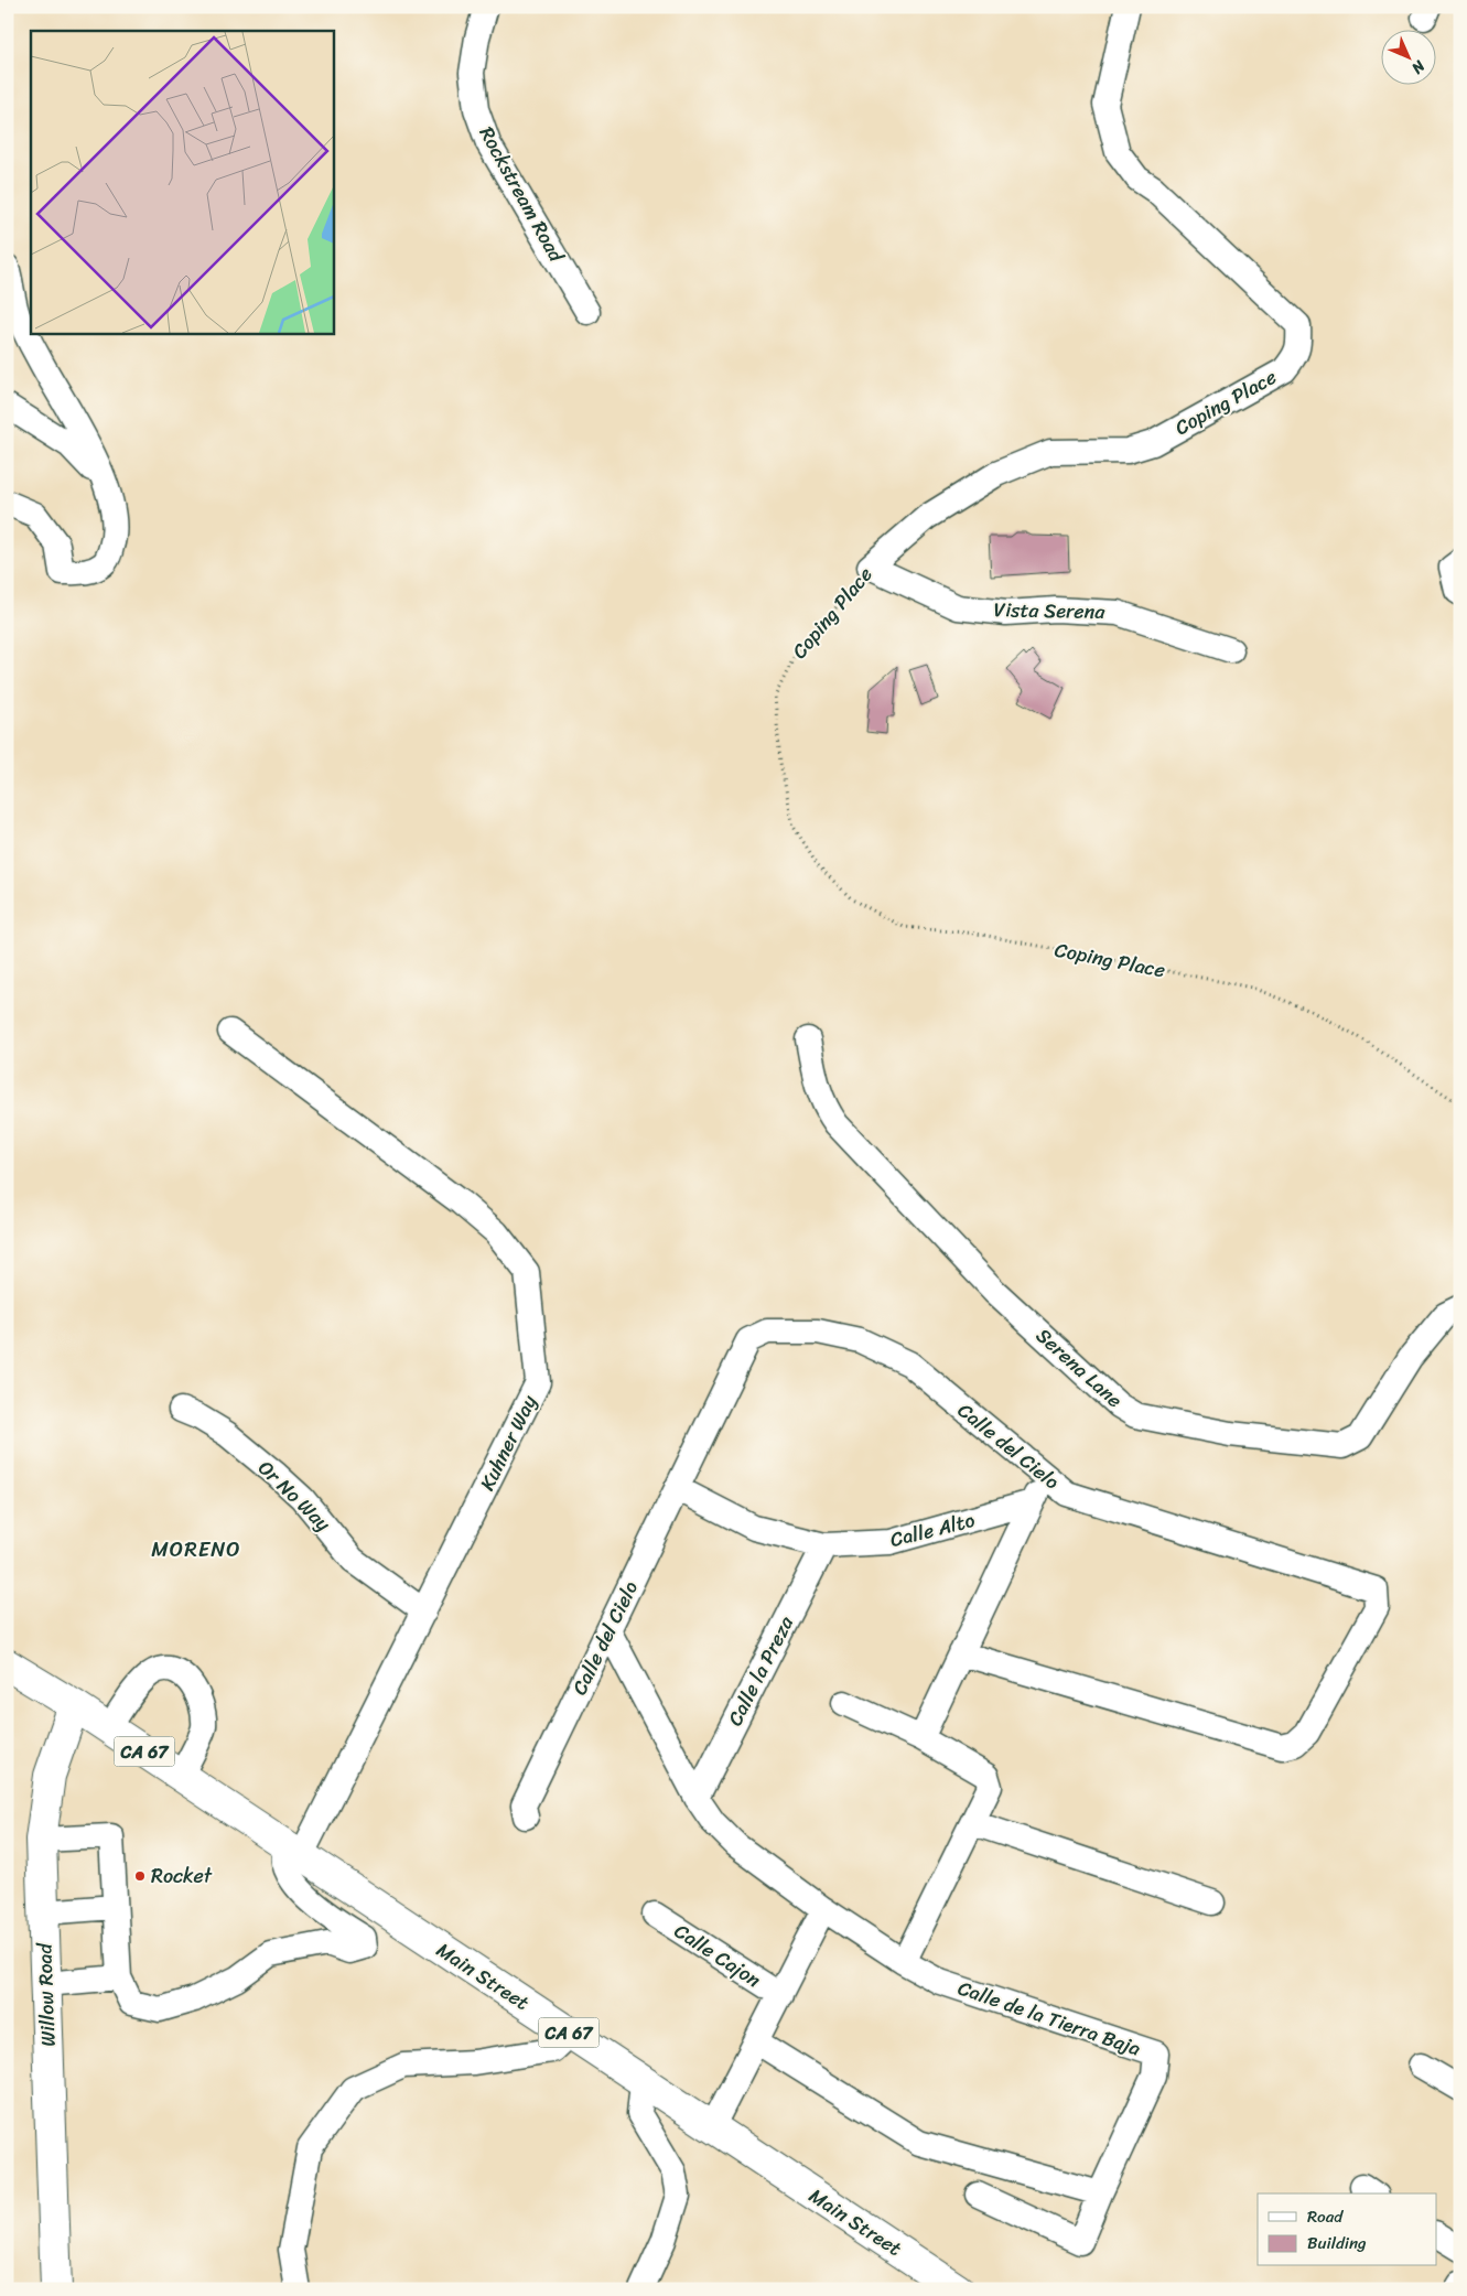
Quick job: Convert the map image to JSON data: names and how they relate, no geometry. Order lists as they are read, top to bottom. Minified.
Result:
{"streets":{"main road":["CA 67","Main Street","Willow Road"],"street":["Rockstream Road","Coping Place","Vista Serena","Serena Lane","Kuhner Way","Calle del Cielo","Or No Way","Calle Alto","Calle la Preza","Calle Cajon","Calle de la Tierra Baja"]},"crossings":[["Coping Place","Vista Serena"],["Kuhner Way","Or No Way"],["Kuhner Way","Main Street"],["Calle del Cielo","Calle Alto"],["Calle del Cielo","Calle de la Tierra Baja"],["Calle Alto","Calle la Preza"],["Calle la Preza","Calle de la Tierra Baja"],["Main Street","Willow Road"]],"districts":["MORENO"],"places":["Rocket"],"legend":["Road","Building"],"north":"bottom right"}
